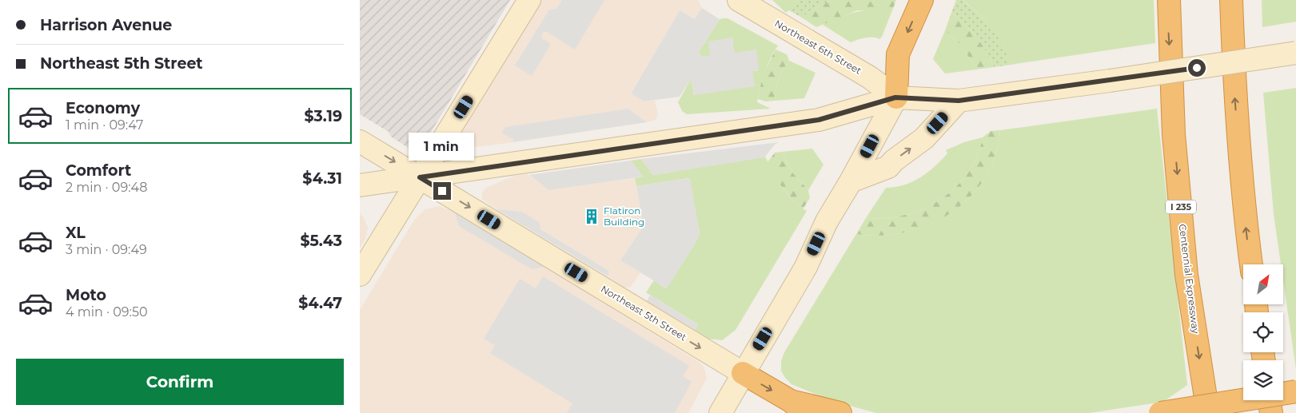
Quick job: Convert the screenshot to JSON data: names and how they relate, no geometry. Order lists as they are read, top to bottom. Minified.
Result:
{"streets":{"highway":["I 235","Centennial Expressway"],"main road":["Northeast 6th Street","Northeast 5th Street"]},"one_way":["Northeast 5th Street"],"places":{"building":["Flatiron Building"]},"north":"top right","page":{"banner":["Harrison Avenue","Northeast 5th Street"],"list":[{"name":"Economy","note":"1 min · 09:47","value":"$3.19"},{"name":"Comfort","note":"2 min · 09:48","value":"$4.31"},{"name":"XL","note":"3 min · 09:49","value":"$5.43"},{"name":"Moto","note":"4 min · 09:50","value":"$4.47"}],"bubble":"1 min","buttons":"Confirm"}}
